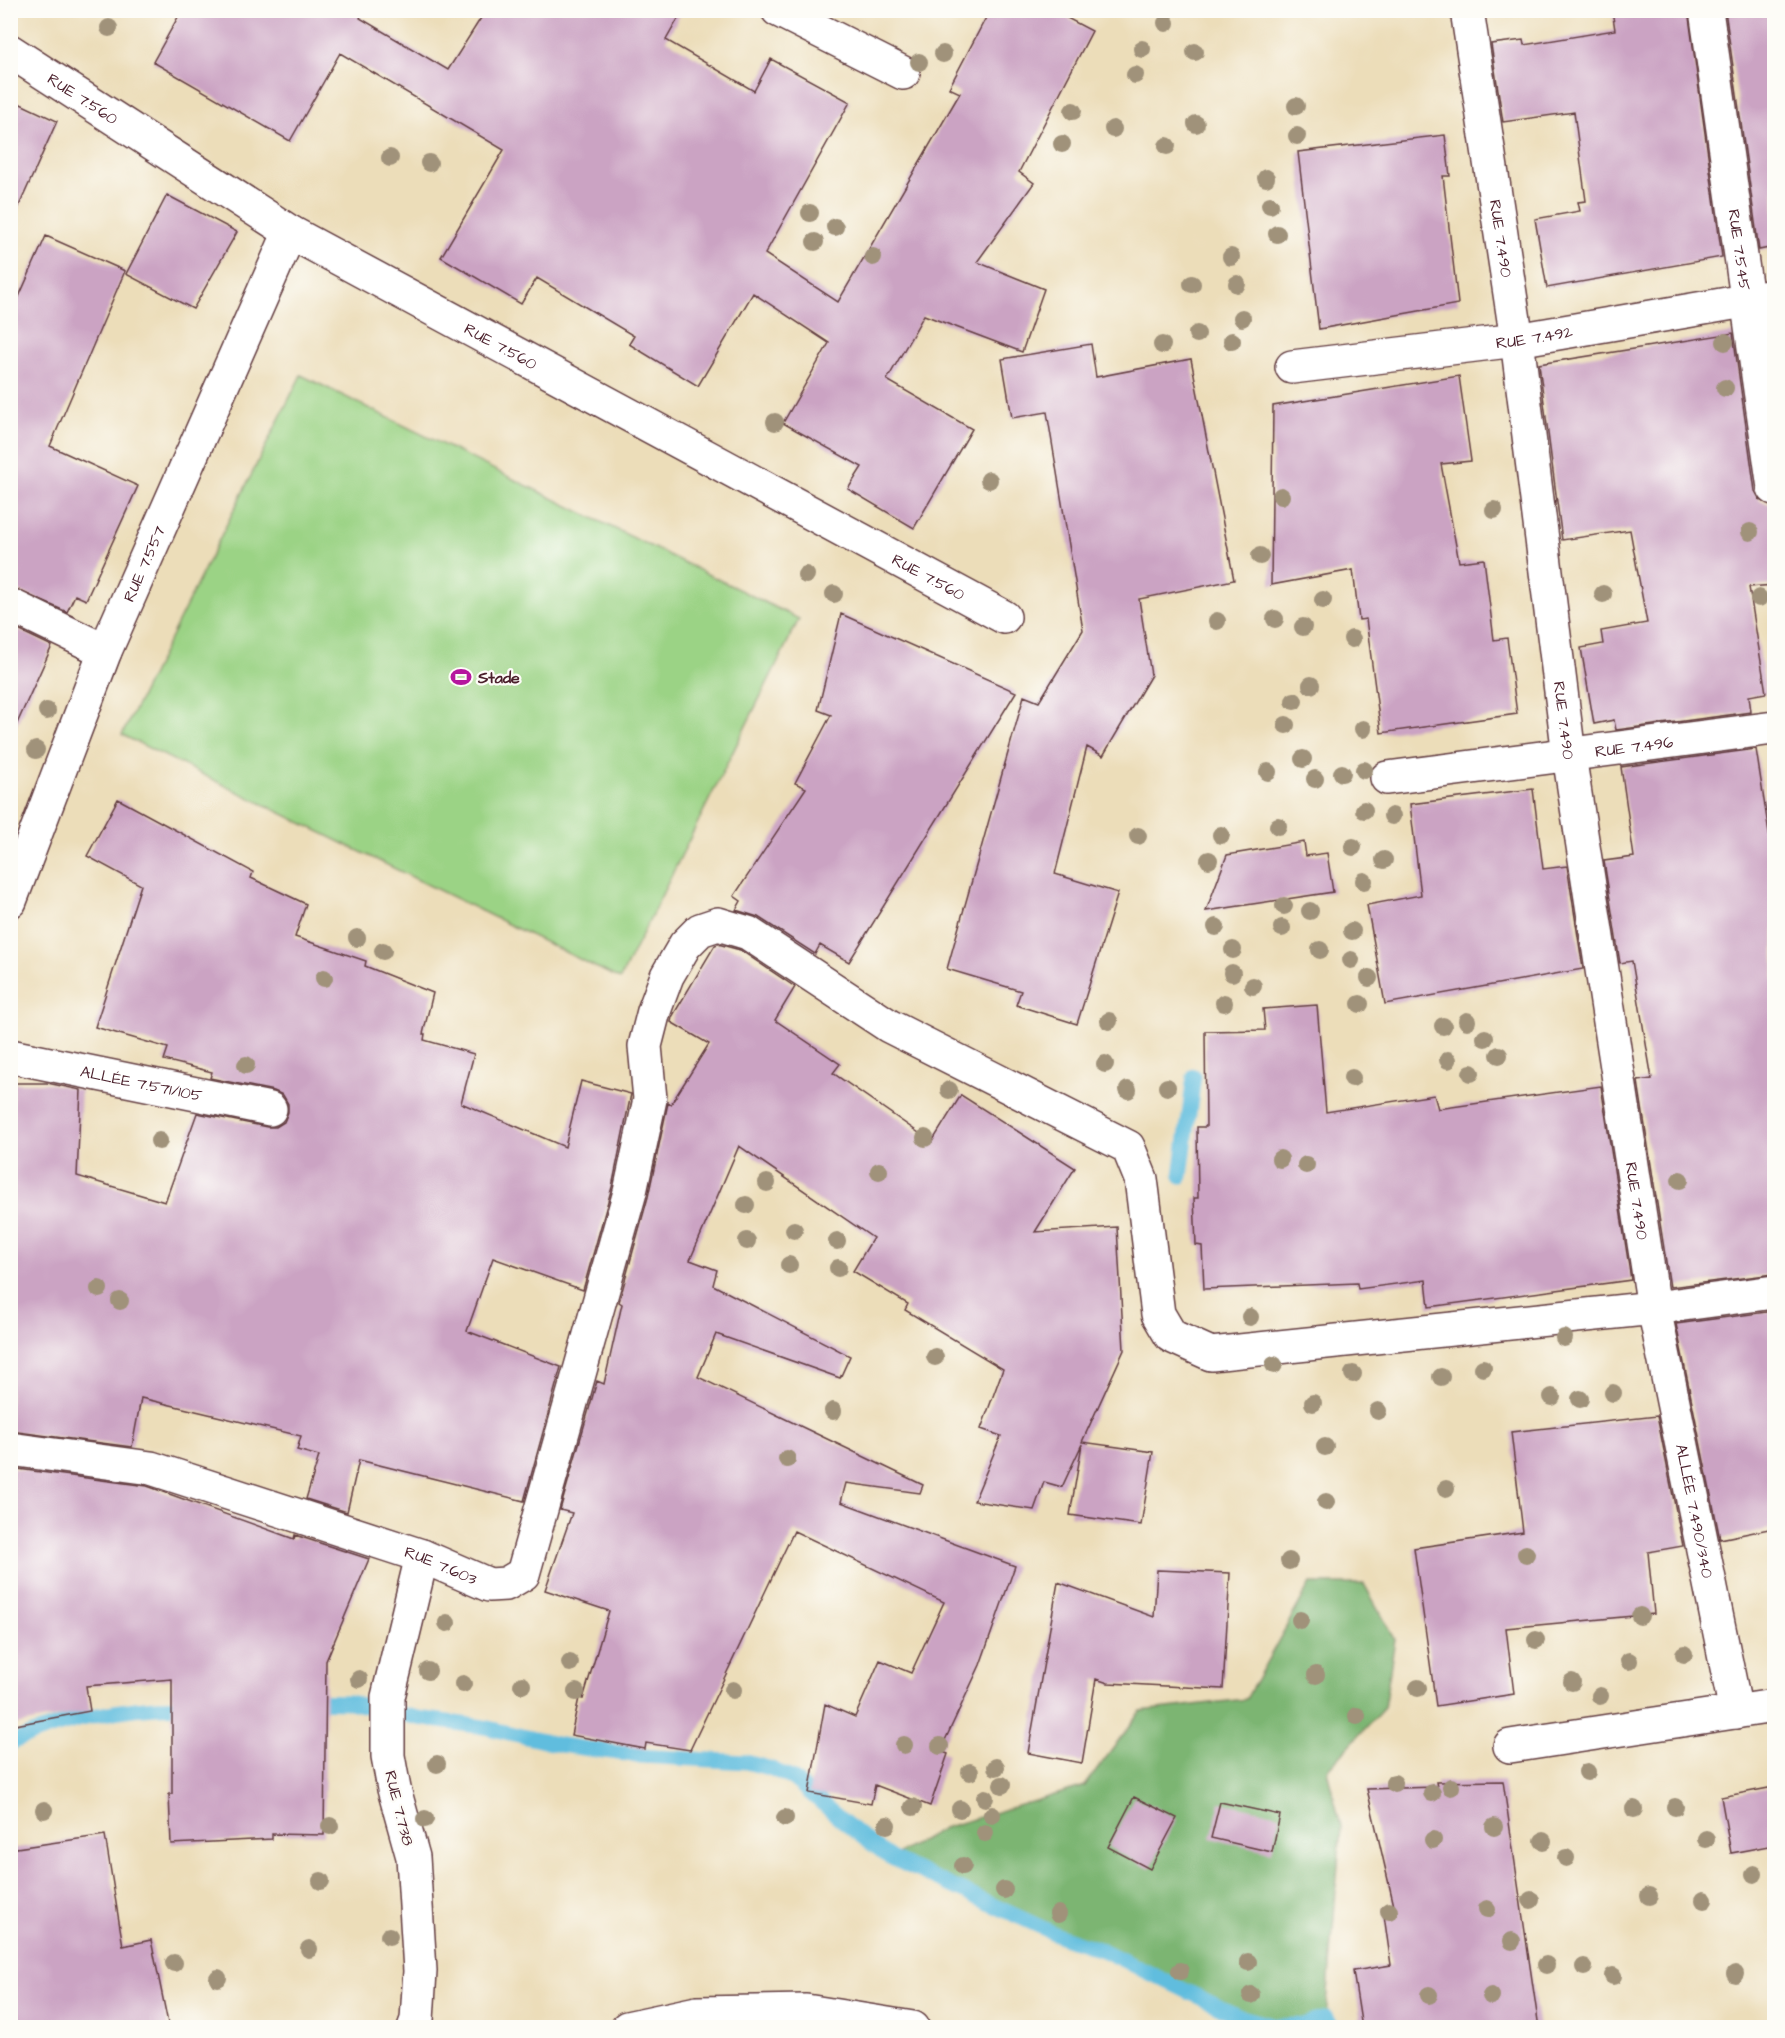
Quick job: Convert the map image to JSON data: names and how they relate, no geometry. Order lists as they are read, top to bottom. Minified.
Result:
{"streets":{"street":["RUE 7.560","RUE 7.490","RUE 7.545","RUE 7.492","RUE 7.557","RUE 7.496","ALLÉE 7.571/105","ALLÉE 7.490/340","RUE 7.603","RUE 7.738"]},"crossings":[["RUE 7.560","RUE 7.557"],["RUE 7.490","RUE 7.492"],["RUE 7.490","RUE 7.496"],["RUE 7.490","ALLÉE 7.490/340"],["RUE 7.490","RUE 7.603"],["RUE 7.545","RUE 7.492"],["ALLÉE 7.490/340","RUE 7.603"],["RUE 7.603","RUE 7.738"]],"places":{"sports":["Stade"]}}
